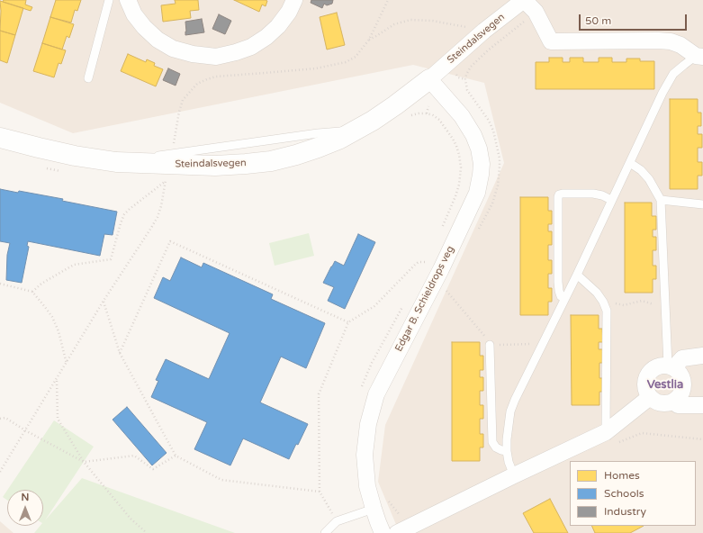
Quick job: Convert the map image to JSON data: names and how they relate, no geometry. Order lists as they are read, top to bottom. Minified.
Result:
{"streets":{"street":["Steindalsvegen","Edgar B. Schieldrops veg"]},"crossings":[["Steindalsvegen","Edgar B. Schieldrops veg"]],"districts":["Vestlia"],"legend":["Homes","Schools","Industry"],"scale_bar":"50 m","north":"top"}
